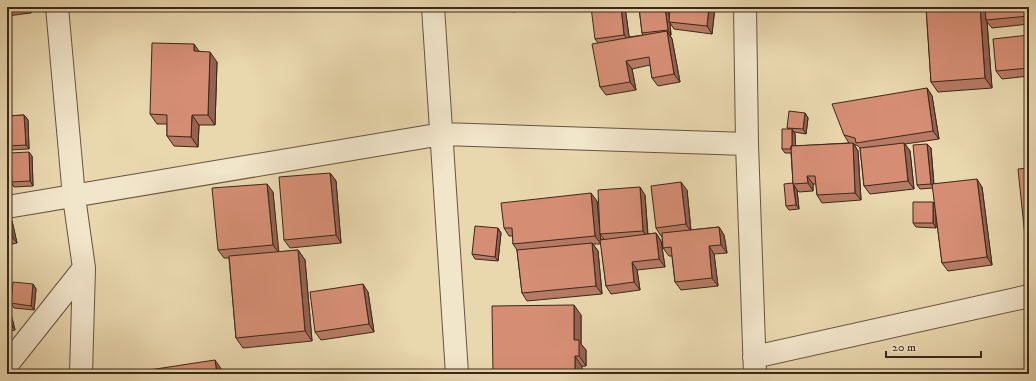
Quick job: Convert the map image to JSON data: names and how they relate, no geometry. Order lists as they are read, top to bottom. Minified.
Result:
{"scale_bar":"20 m"}
